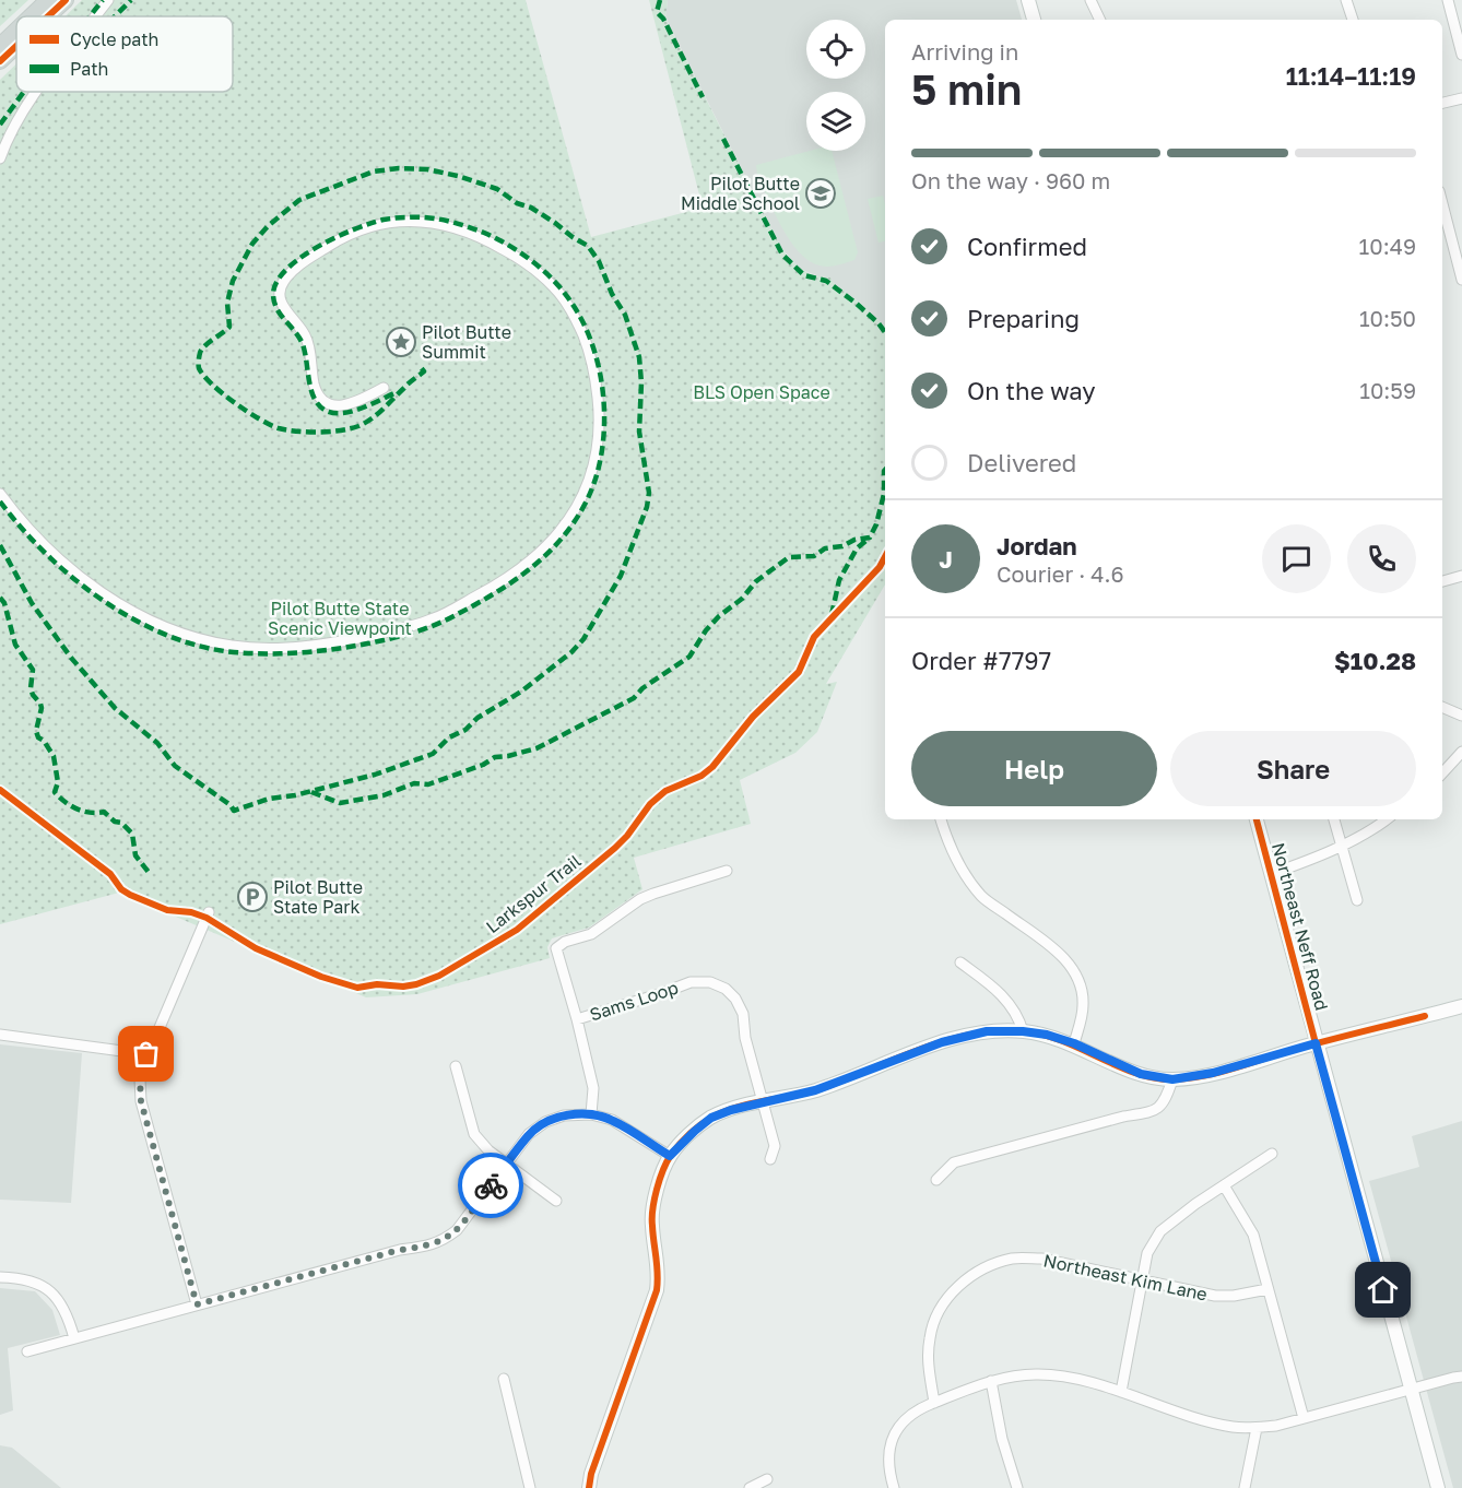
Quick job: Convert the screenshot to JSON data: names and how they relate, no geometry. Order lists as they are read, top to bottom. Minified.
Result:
{"streets":{"street":["Northeast Neff Road","Sams Loop","Northeast Kim Lane"],"cycle path":["Larkspur Trail"]},"parks":["BLS Open Space","Pilot Butte State Scenic Viewpoint"],"places":{"school or university":["Pilot Butte Middle School"],"place":["Pilot Butte Summit"],"parking":["Pilot Butte State Park"]},"legend":["Cycle path","Path"],"page":{"heading":["5 min","Arriving in","11:14–11:19"],"panel":["Jordan","Courier · 4.6","Order #7797","$10.28"],"bar":"On the way · 960 m","list":[["Confirmed","10:49"],["Preparing","10:50"],["On the way","10:59"],"Delivered"],"round":"J","buttons":["Help","Share"]}}
